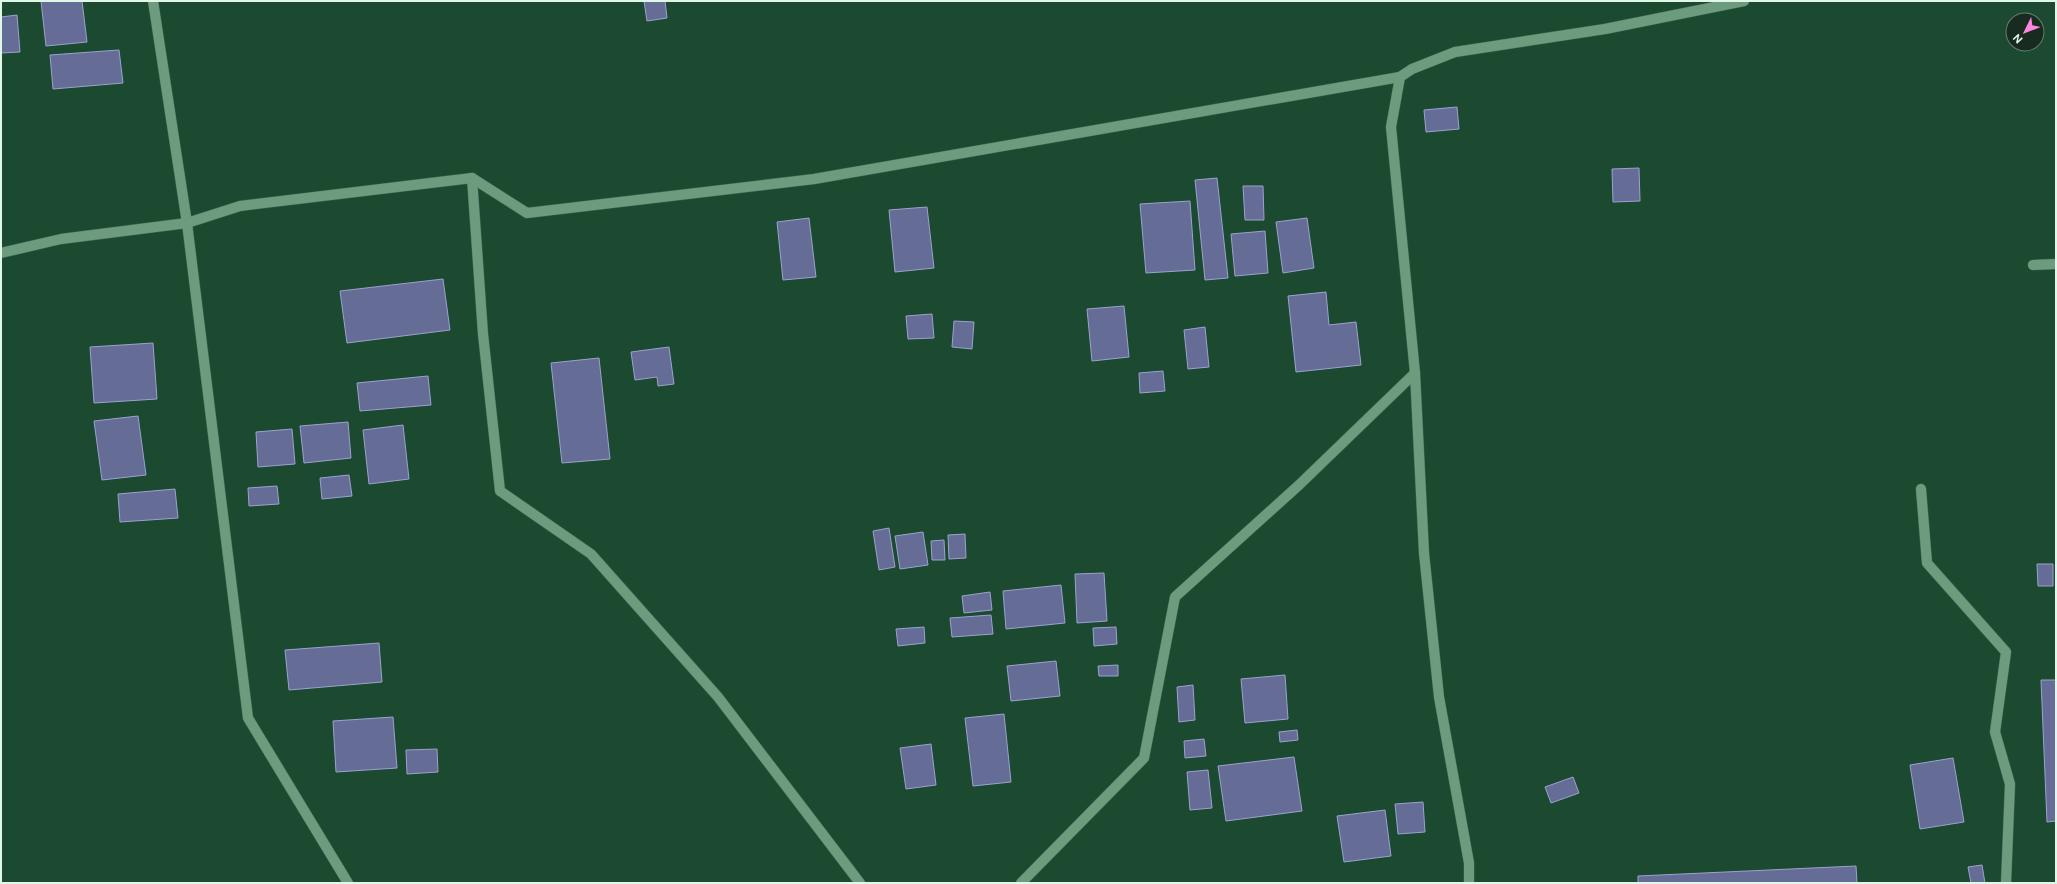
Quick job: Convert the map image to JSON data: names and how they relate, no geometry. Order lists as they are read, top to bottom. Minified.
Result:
{"north":"bottom left"}
